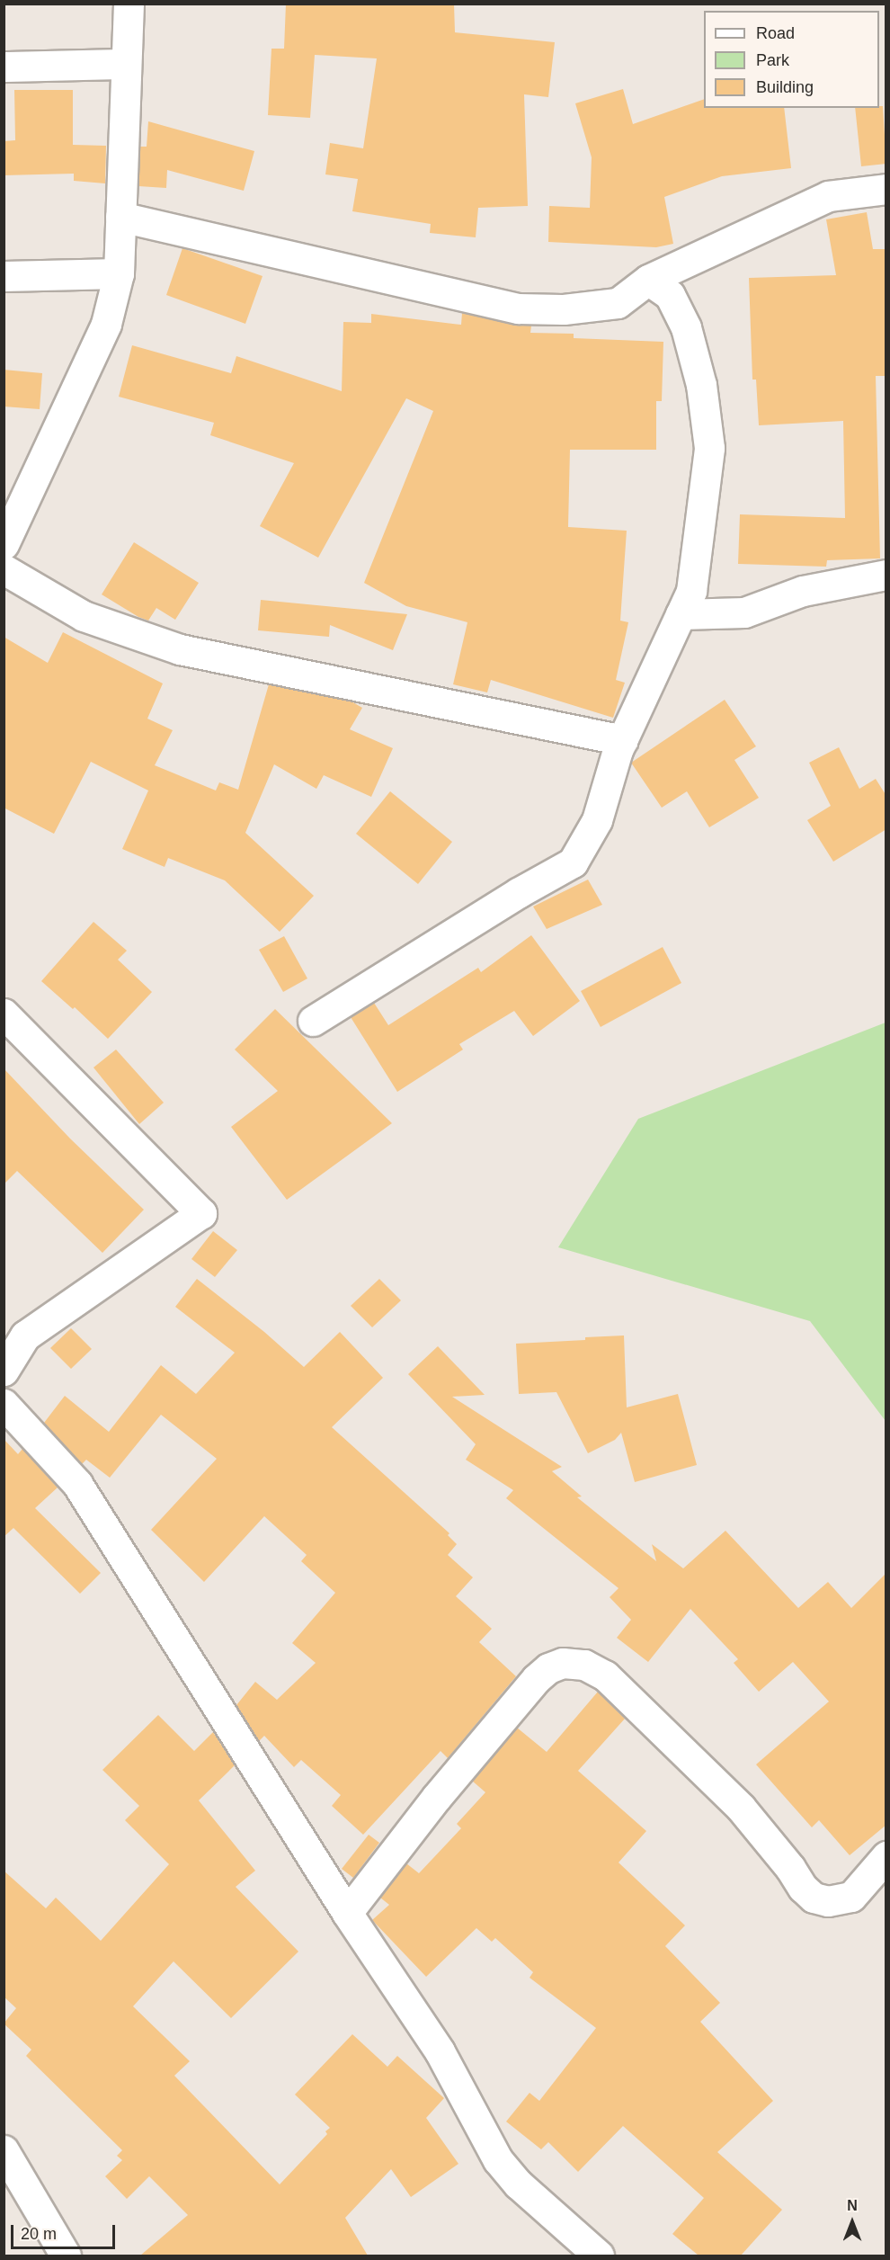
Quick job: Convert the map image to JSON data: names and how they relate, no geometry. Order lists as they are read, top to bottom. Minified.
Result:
{"legend":["Road","Park","Building"],"scale_bar":"20 m","north":"top"}
